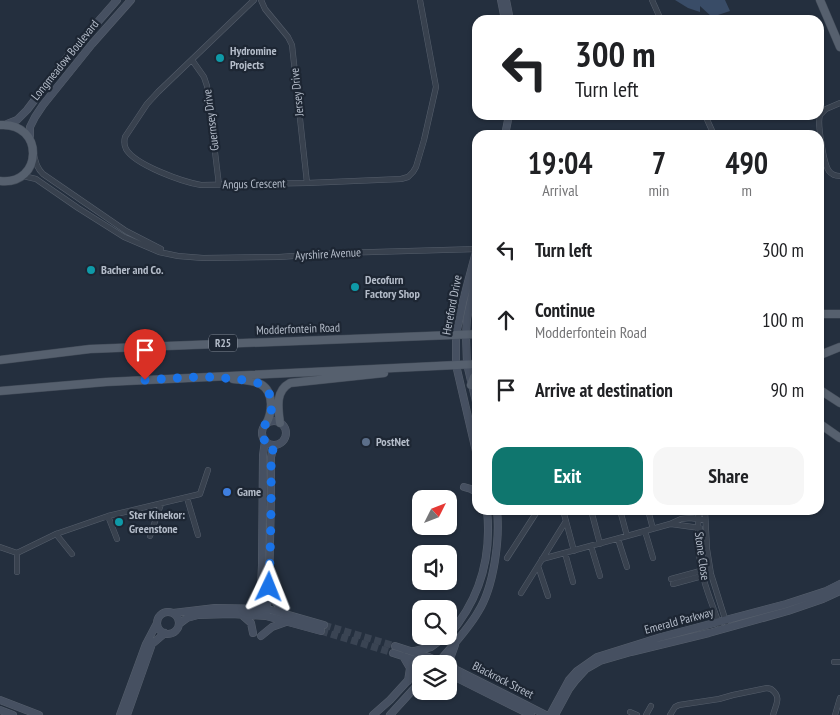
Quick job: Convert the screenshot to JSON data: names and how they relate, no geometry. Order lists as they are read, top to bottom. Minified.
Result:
{"streets":{"main road":["Modderfontein Road","R25"],"street":["Longmeadow Boulevard","Jersey Drive","Guernsey Drive","Angus Crescent","Ayrshire Avenue","Hereford Drive","Stone Close","Emerald Parkway","Blackrock Street"]},"crossings":[["Jersey Drive","Angus Crescent"],["Guernsey Drive","Angus Crescent"],["Hereford Drive","Modderfontein Road"],["Stone Close","Emerald Parkway"],["Emerald Parkway","Blackrock Street"]],"places":["Hydromine Projects","Bacher and Co.","Decofurn Factory Shop","PostNet","Game","Ster Kinekor: Greenstone"],"north":"top right","page":{"turn":["300 m","Turn left"],"eta":["19:04","Arrival","7","min","490","m"],"list":[{"name":"Turn left","value":"300 m"},{"name":"Continue","note":"Modderfontein Road","value":"100 m"},{"name":"Arrive at destination","value":"90 m"}],"buttons":["Exit","Share"]}}
